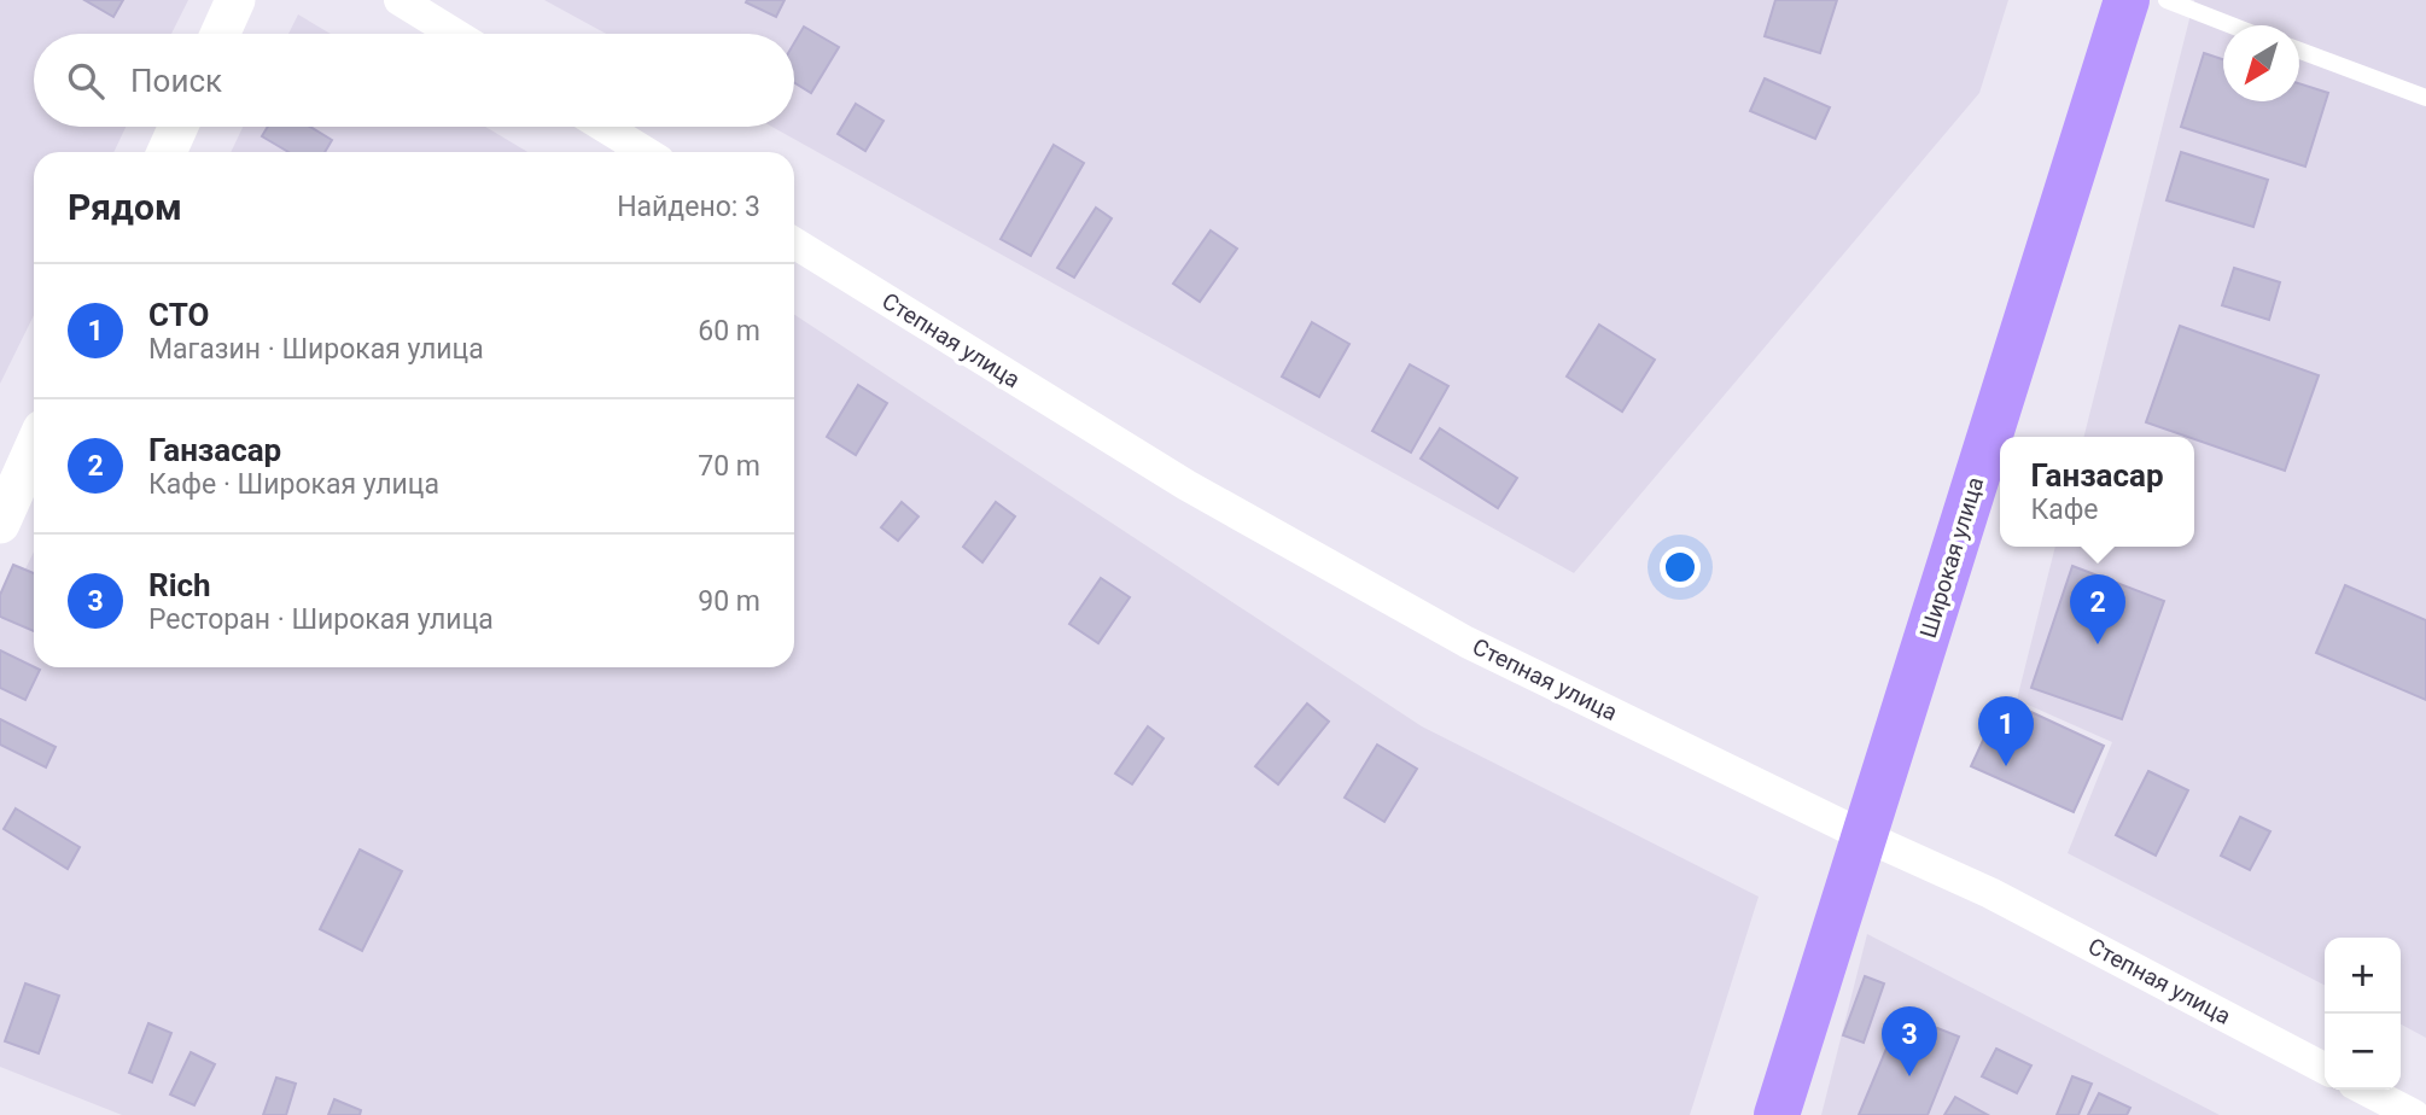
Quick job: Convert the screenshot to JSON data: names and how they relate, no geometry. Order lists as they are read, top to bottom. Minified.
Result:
{"streets":{"main road":["Широкая улица"],"street":["Степная улица"]},"crossings":[["Степная улица","Широкая улица"]],"north":"bottom left","page":{"search":"Поиск","heading":["Рядом","Найдено: 3"],"list":[{"mark":"1","name":"СТО","note":"Магазин · Широкая улица","value":"60 m"},{"mark":"2","name":"Ганзасар","note":"Кафе · Широкая улица","value":"70 m"},{"mark":"3","name":"Rich","note":"Ресторан · Широкая улица","value":"90 m"}],"popup":["Ганзасар","Кафе"],"pins":["2","1","3"],"map_buttons":["+","−"]}}
